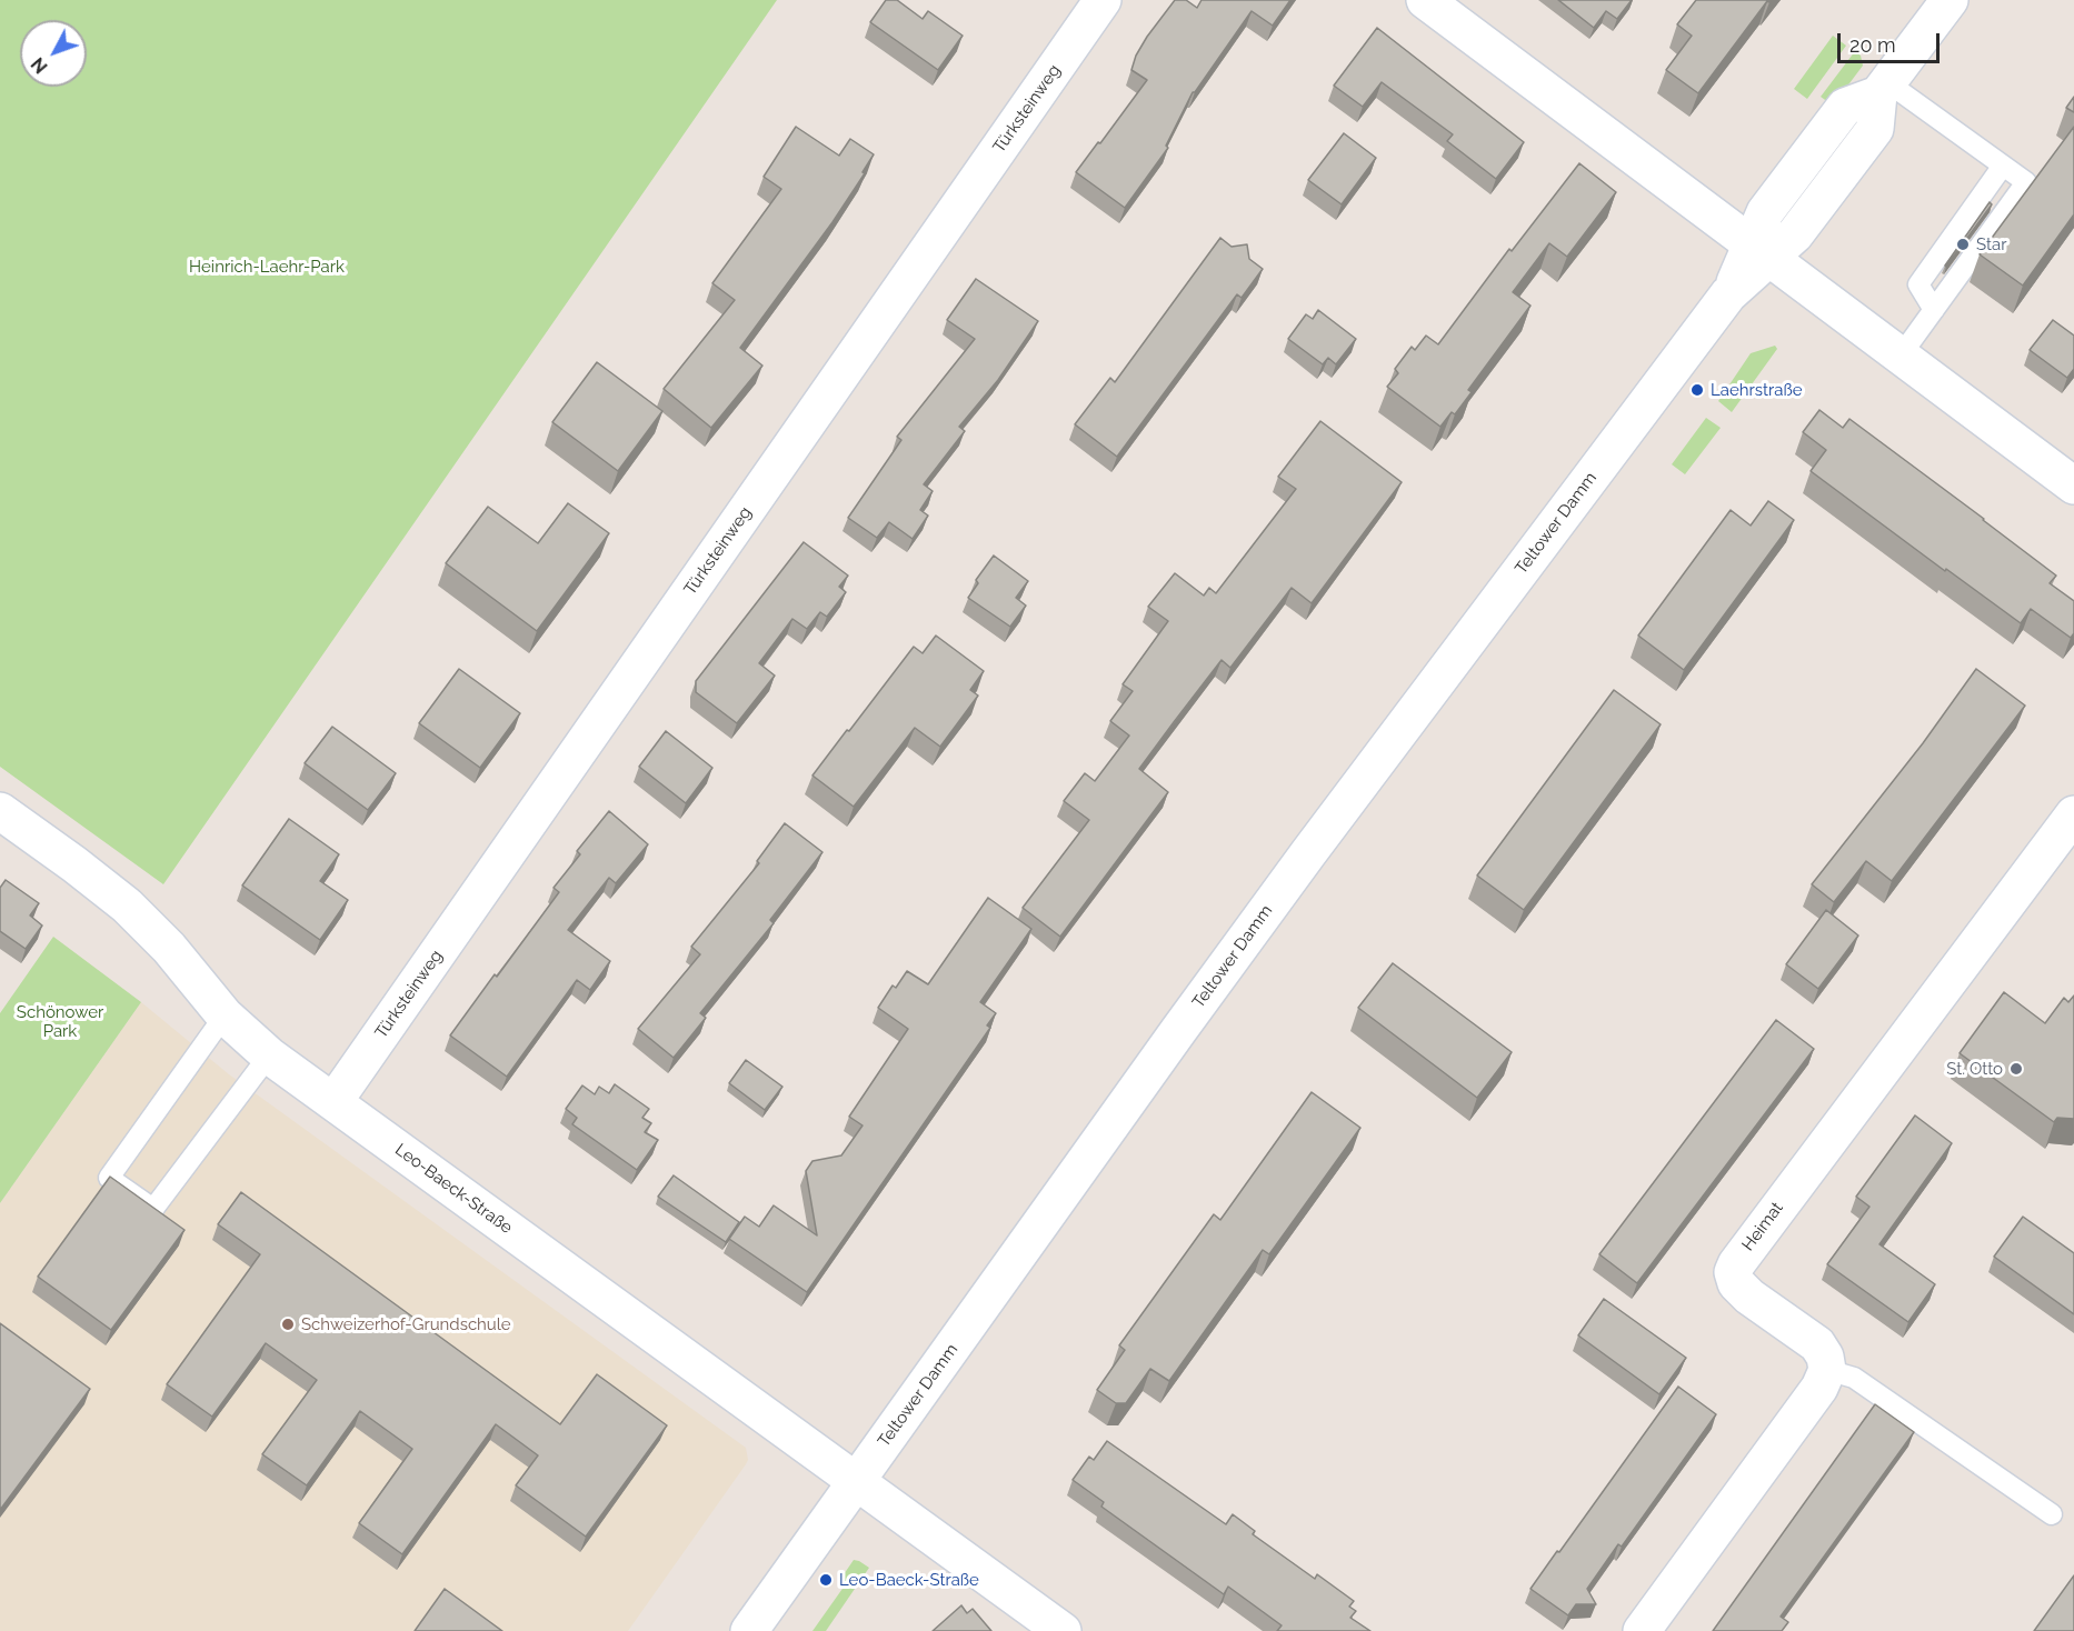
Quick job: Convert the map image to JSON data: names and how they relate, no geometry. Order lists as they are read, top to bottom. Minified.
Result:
{"streets":{"street":["Türksteinweg","Teltower Damm","Leo-Baeck-Straße","Heimat"]},"crossings":[["Türksteinweg","Leo-Baeck-Straße"],["Teltower Damm","Leo-Baeck-Straße"]],"parks":["Heinrich-Laehr-Park","Schönower Park"],"places":["Star","Laehrstraße","St. Otto","Schweizerhof-Grundschule","Leo-Baeck-Straße"],"scale_bar":"20 m","north":"bottom left"}
